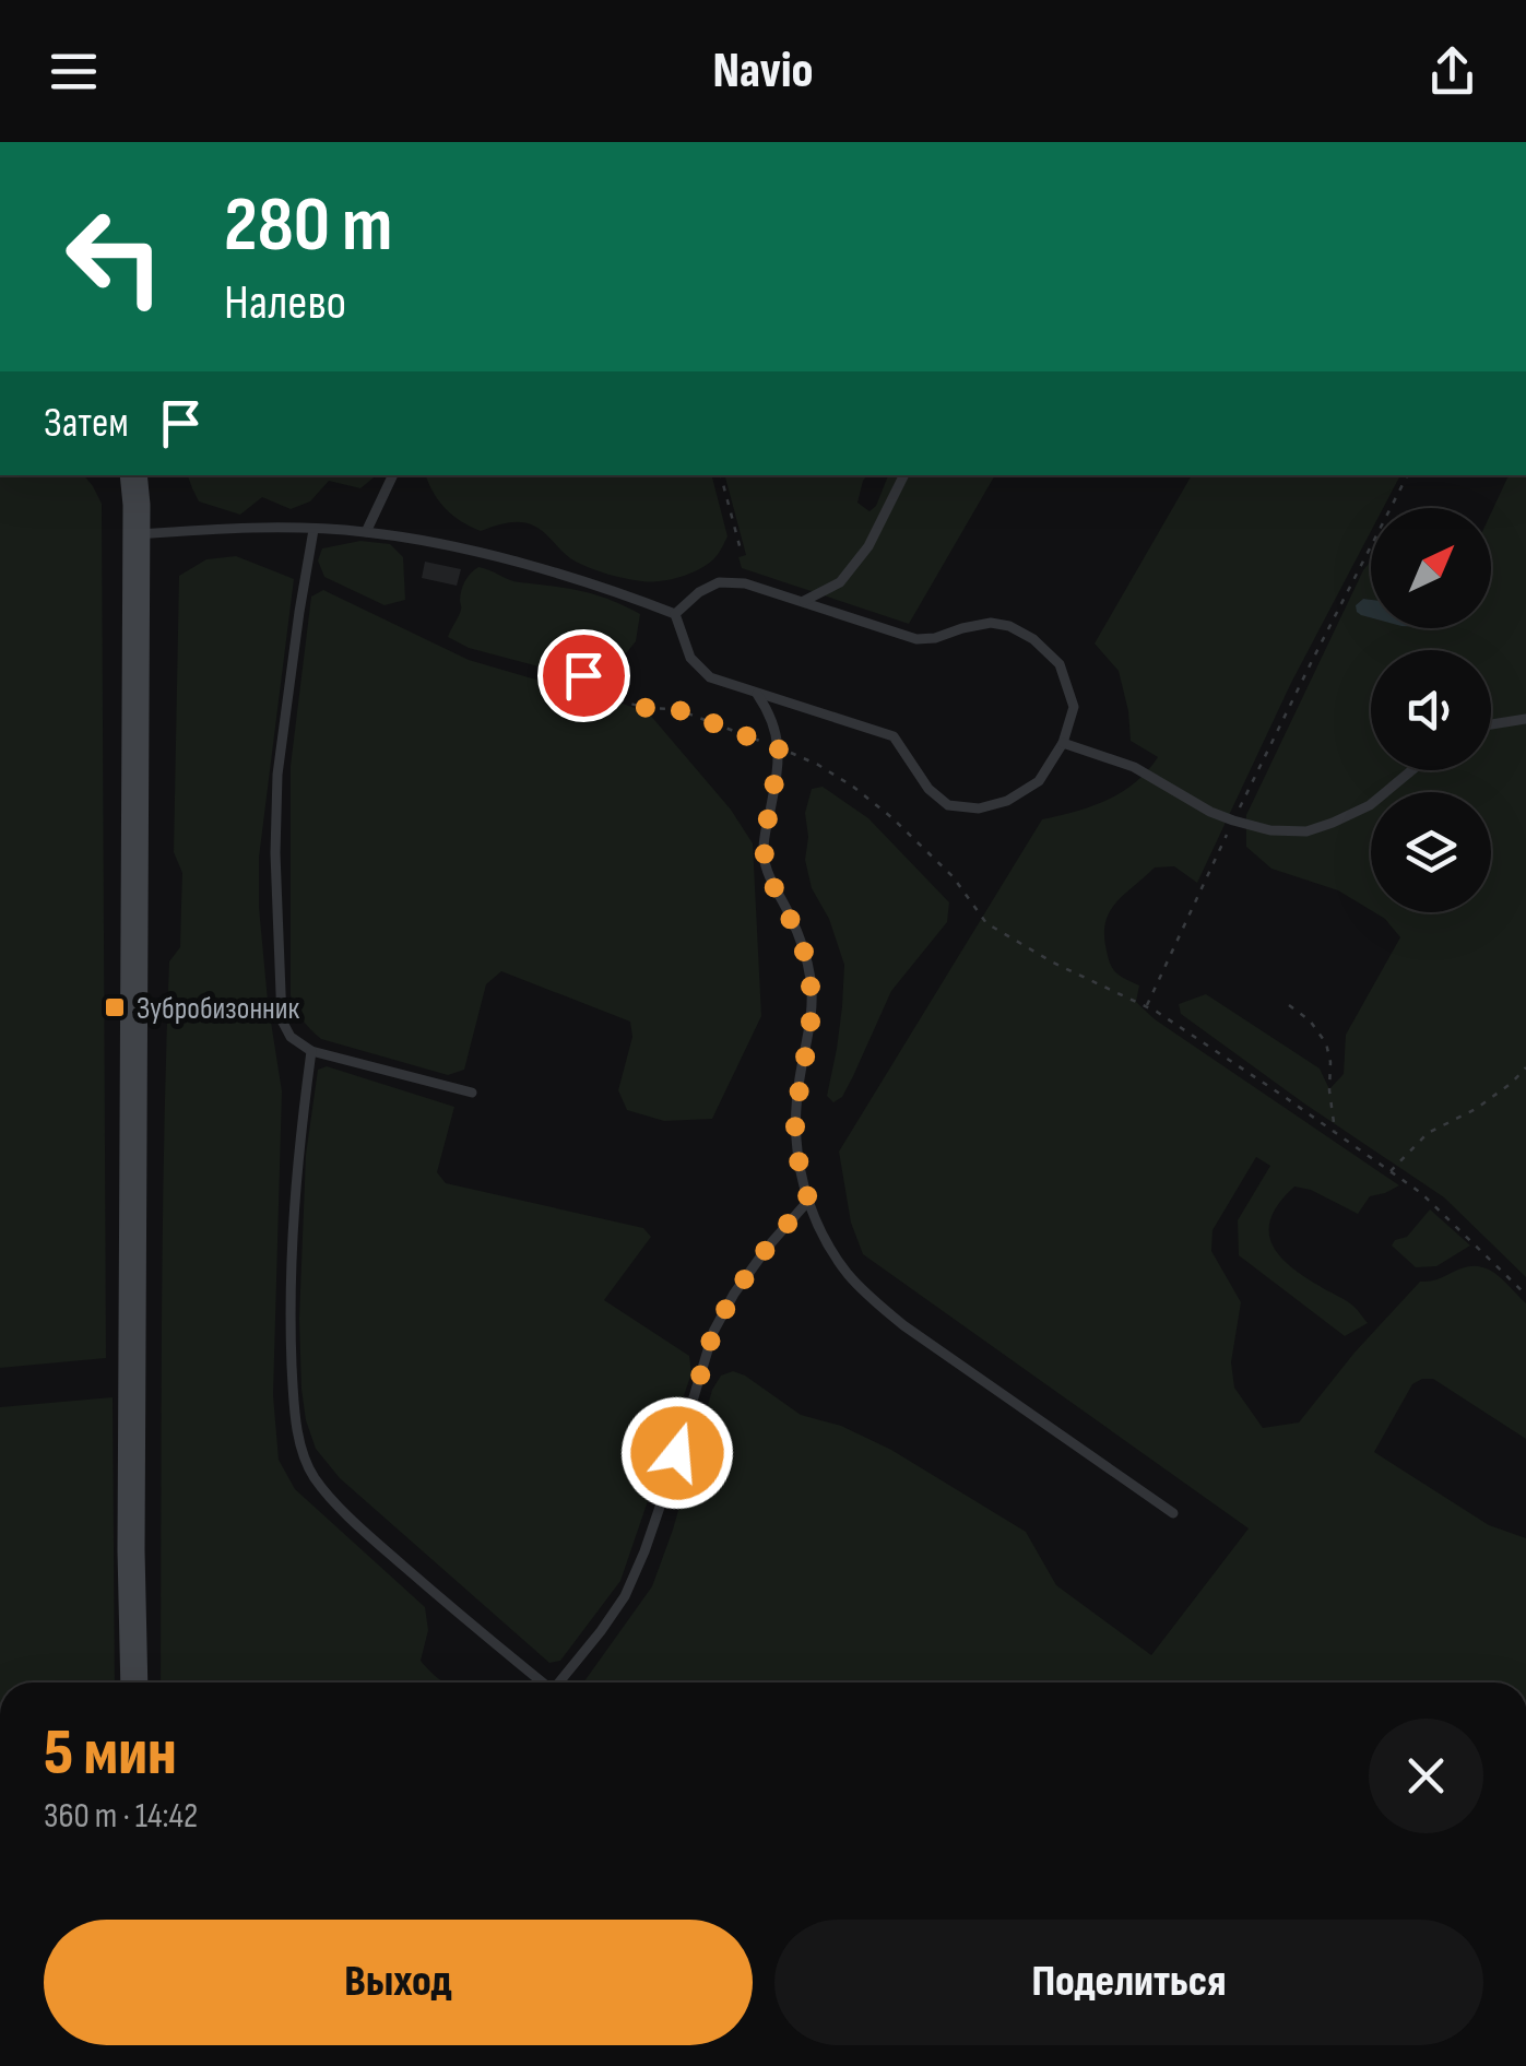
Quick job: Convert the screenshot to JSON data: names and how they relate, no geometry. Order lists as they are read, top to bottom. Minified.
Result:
{"places":{"transit":["Зубробизонник"]},"north":"top right","page":{"header":"Navio","turn":["280 m","Налево"],"then":"Затем","heading":["5 мин","360 m · 14:42"],"buttons":["Выход","Поделиться"]}}
